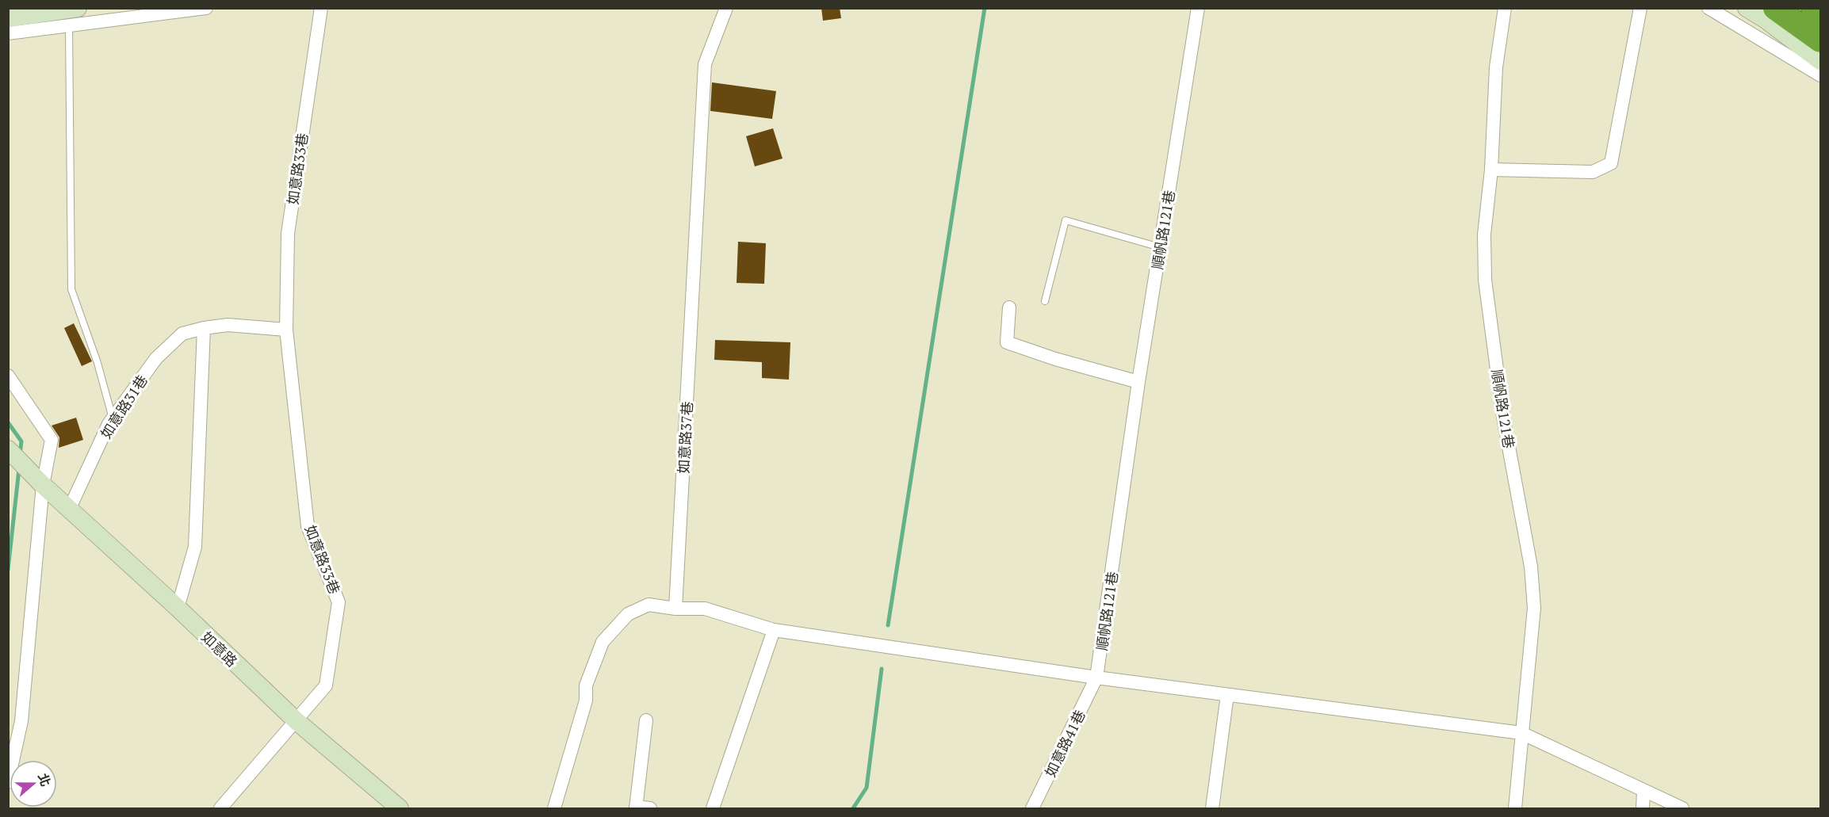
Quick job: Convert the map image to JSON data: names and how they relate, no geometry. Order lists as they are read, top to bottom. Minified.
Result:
{"streets":{"street":["如意路33巷","順帆路121巷","如意路31巷","如意路37巷","如意路","如意路41巷"]},"crossings":[["如意路33巷","如意路"],["順帆路121巷","如意路41巷"],["如意路31巷","如意路"]],"north":"right"}
